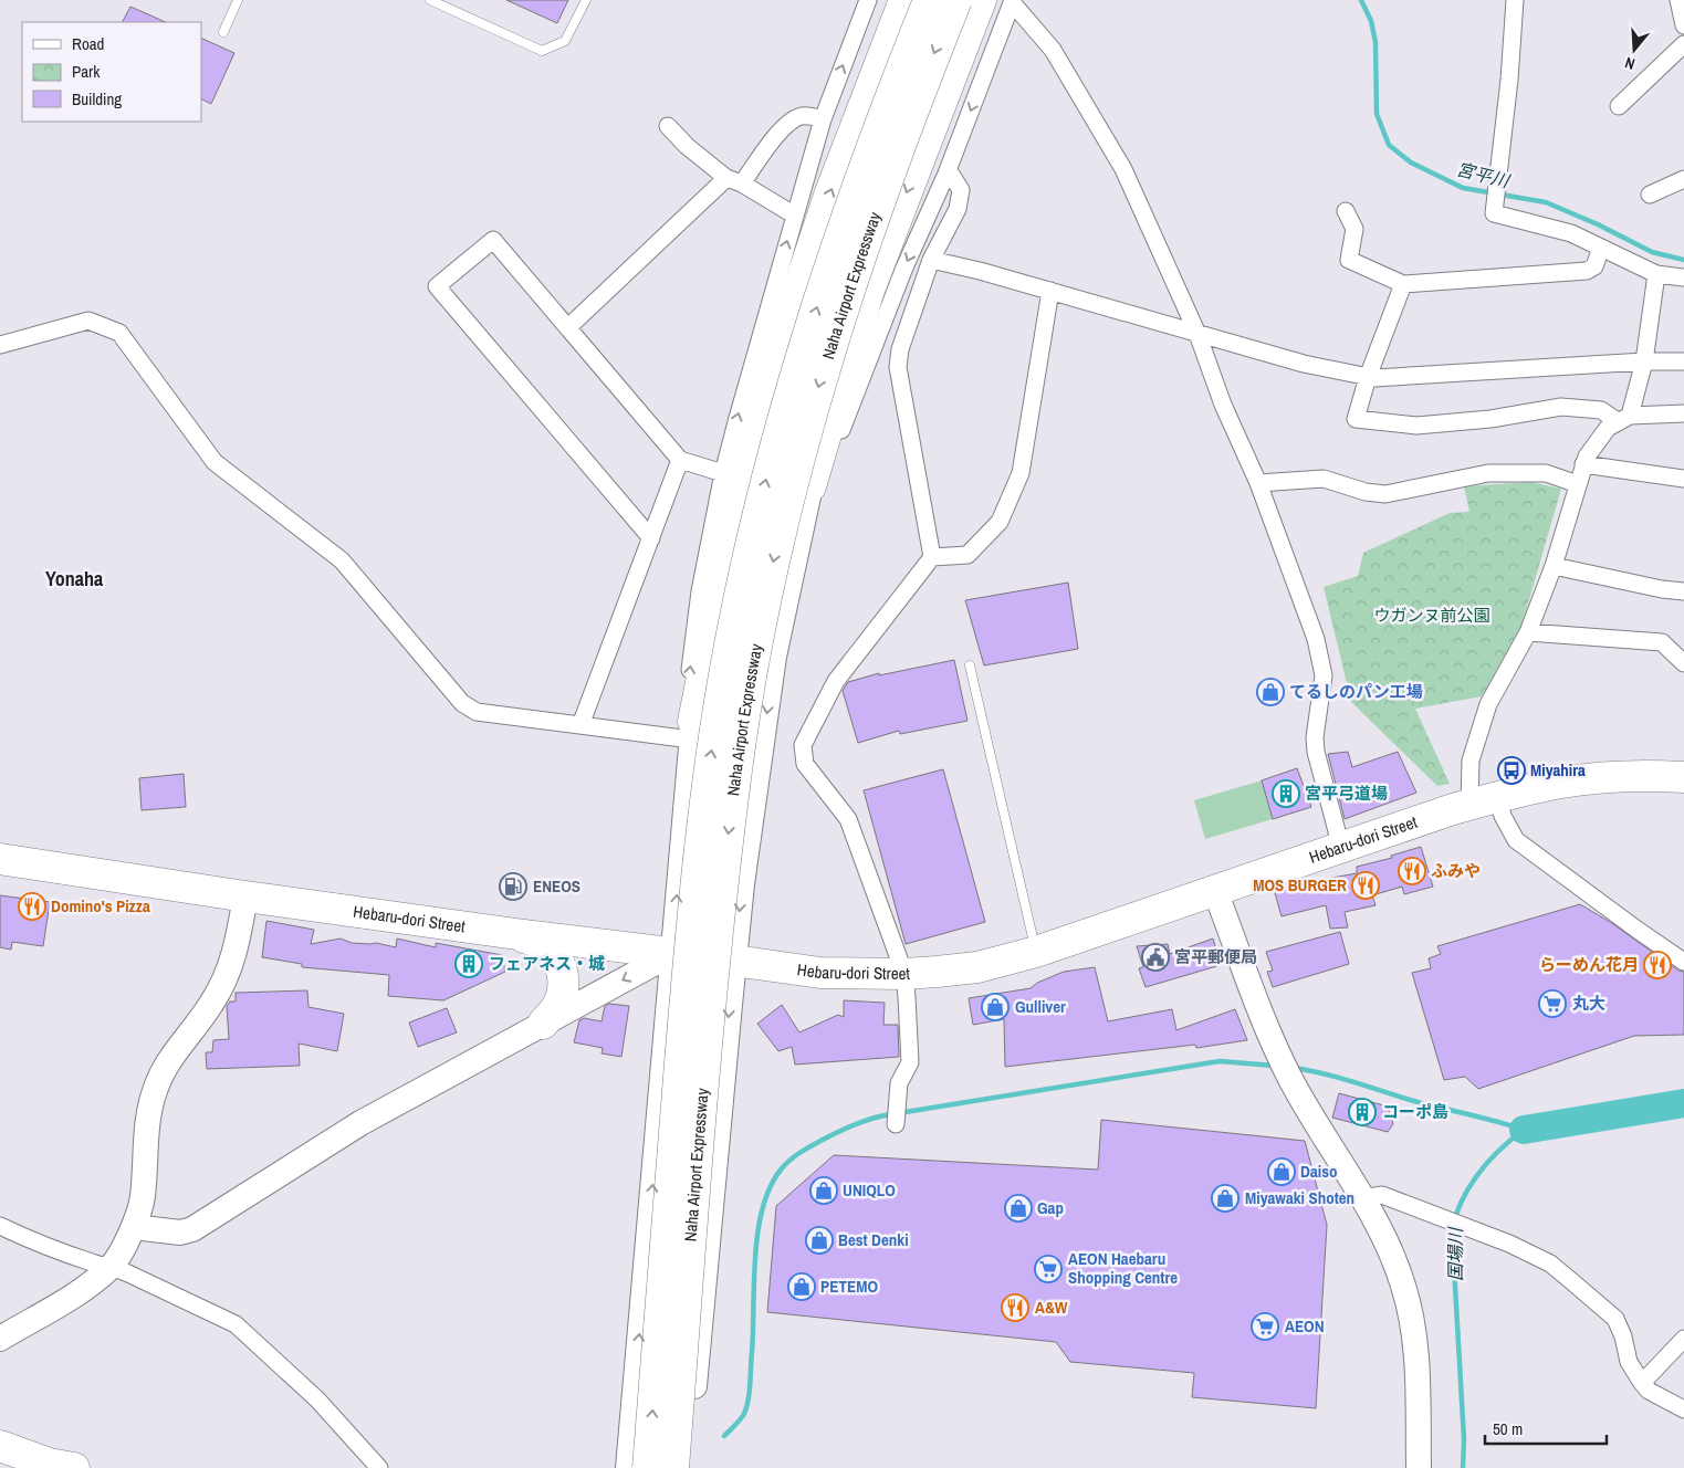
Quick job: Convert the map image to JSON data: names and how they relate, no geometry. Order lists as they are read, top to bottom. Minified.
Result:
{"streets":{"highway":["Naha Airport Expressway","Hebaru-dori Street"]},"districts":["Yonaha"],"water":["宮平川","国場川"],"parks":["ウガンヌ前公園"],"places":{"shop":["てるしのパン工場","Gulliver","Daiso","UNIQLO","Miyawaki Shoten","Gap","Best Denki","PETEMO"],"bus stop":["Miyahira"],"building":["宮平弓道場","フェアネス・城","コーポ島"],"restaurant":["ふみや","MOS BURGER","Domino's Pizza","らーめん花月","A&W"],"fuel station":["ENEOS"],"public building":["宮平郵便局"],"supermarket":["丸大","AEON Haebaru Shopping Centre","AEON"]},"legend":["Road","Park","Building"],"scale_bar":"50 m","north":"bottom"}
